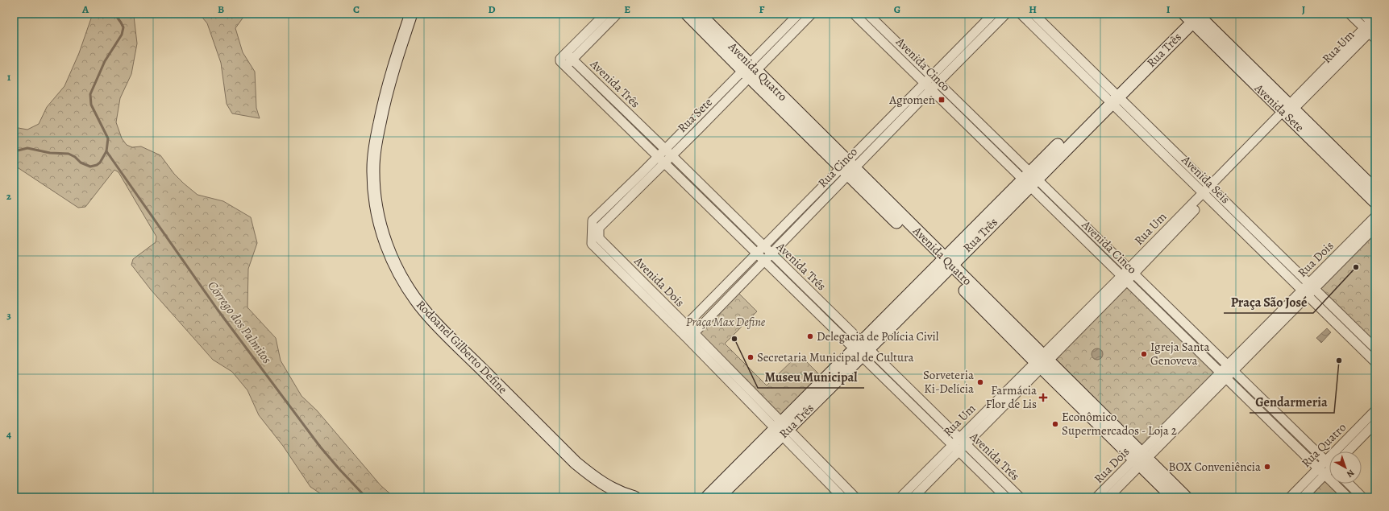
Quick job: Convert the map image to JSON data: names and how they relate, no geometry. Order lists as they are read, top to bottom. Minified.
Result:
{"streets":{"street":["Rua Um","Rua Três","Avenida Cinco","Avenida Quatro","Avenida Três","Avenida Sete","Rua Sete","Rua Cinco","Avenida Seis","Rua Dois","Avenida Dois","Rodoanel Gilberto Define","Rua Quatro"]},"crossings":[["Rua Um","Avenida Cinco"],["Rua Um","Avenida Quatro"],["Rua Um","Avenida Três"],["Rua Um","Avenida Sete"],["Rua Um","Avenida Seis"],["Rua Três","Avenida Cinco"],["Rua Três","Avenida Quatro"],["Rua Três","Avenida Três"],["Rua Três","Avenida Sete"],["Rua Três","Avenida Seis"],["Rua Três","Avenida Dois"],["Avenida Cinco","Rua Cinco"],["Avenida Cinco","Rua Dois"],["Avenida Cinco","Rua Quatro"],["Avenida Quatro","Rua Sete"],["Avenida Quatro","Rua Cinco"],["Avenida Quatro","Rua Dois"],["Avenida Três","Rua Sete"],["Avenida Três","Rua Cinco"],["Rua Sete","Avenida Dois"],["Rua Cinco","Avenida Dois"],["Avenida Seis","Rua Dois"]],"water":["Córrego dos Palmitos"],"parks":["Praça Max Define"],"places":{"transit":["Agromen"],"other":["Praça São José","Delegacia de Polícia Civil","Museu Municipal","Igreja Santa Genoveva","Secretaria Municipal de Cultura","Gendarmeria","Sorveteria Ki-Delícia","Econômico Supermercados - Loja 2","BOX Conveniência"],"health":["Farmácia Flor de Lis"]},"north":"bottom right","grid":{"columns":["A","B","C","D","E","F","G","H","I","J"],"rows":["1","2","3","4"]}}
